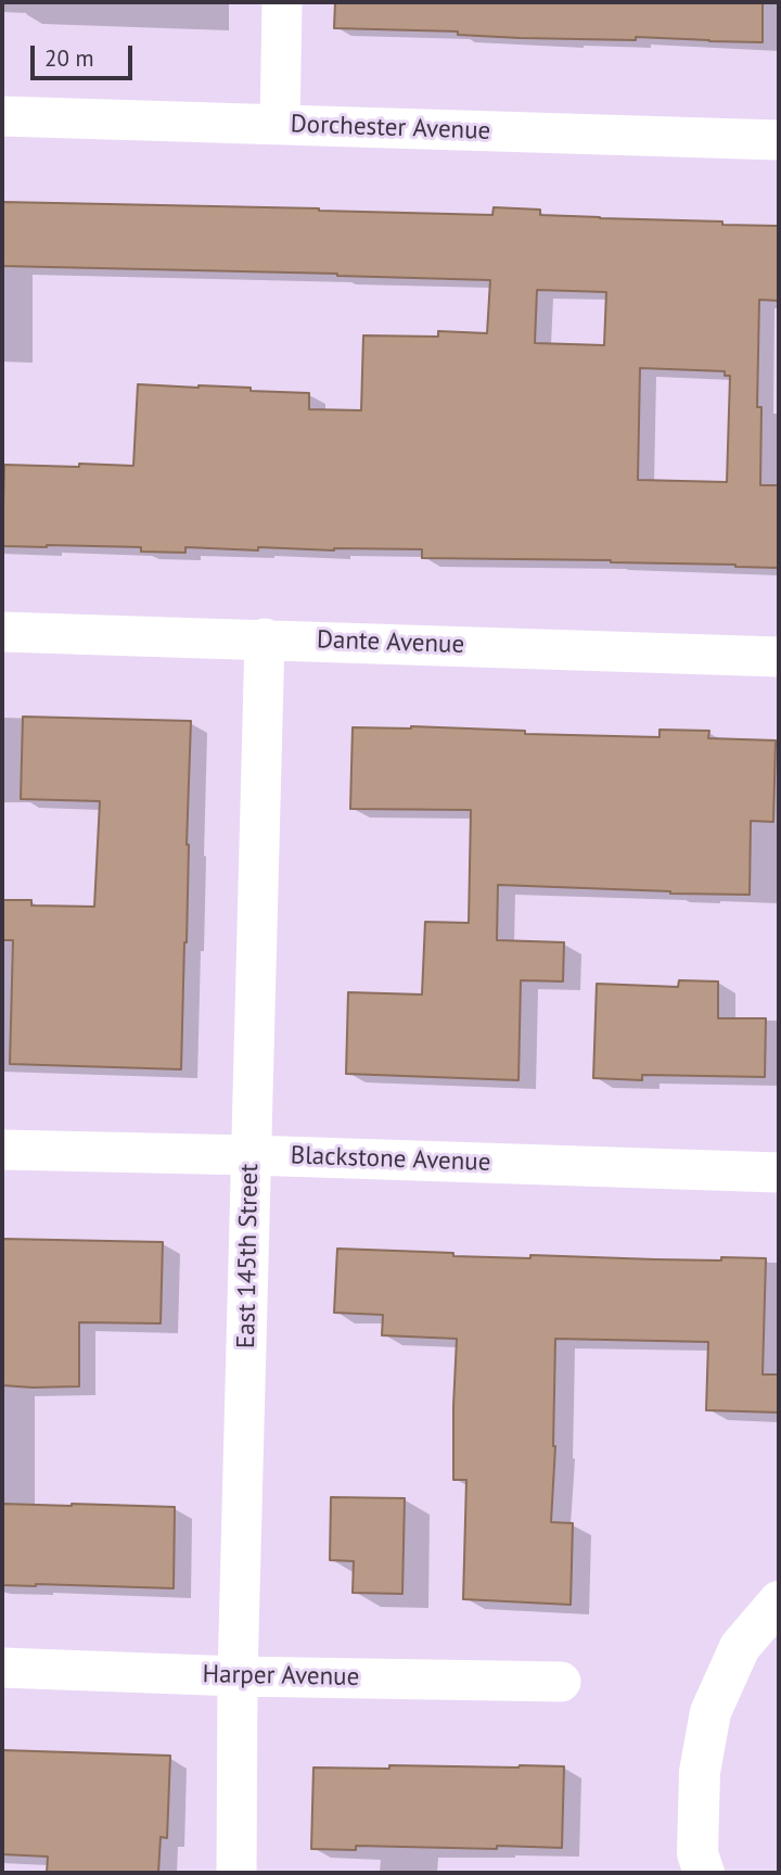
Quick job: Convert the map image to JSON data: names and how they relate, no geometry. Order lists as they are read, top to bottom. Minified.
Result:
{"streets":{"street":["Dorchester Avenue","Dante Avenue","Blackstone Avenue","East 145th Street","Harper Avenue"]},"crossings":[["Dante Avenue","East 145th Street"],["Blackstone Avenue","East 145th Street"],["East 145th Street","Harper Avenue"]],"scale_bar":"20 m"}
